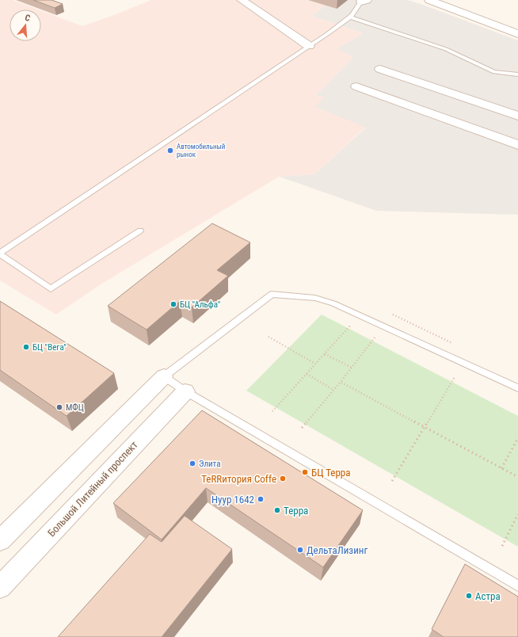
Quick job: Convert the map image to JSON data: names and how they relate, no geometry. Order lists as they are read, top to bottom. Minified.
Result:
{"streets":{"street":["Большой Литейный проспект"]},"places":["Автомобильный рынок","БЦ \"Альфа\"","БЦ \"Вега\"","МФЦ","Элита","БЦ Терра","ТеRRитория Coffe","Нуур 1642","Терра","ДельтаЛизинг","Астра"],"north":"top"}
